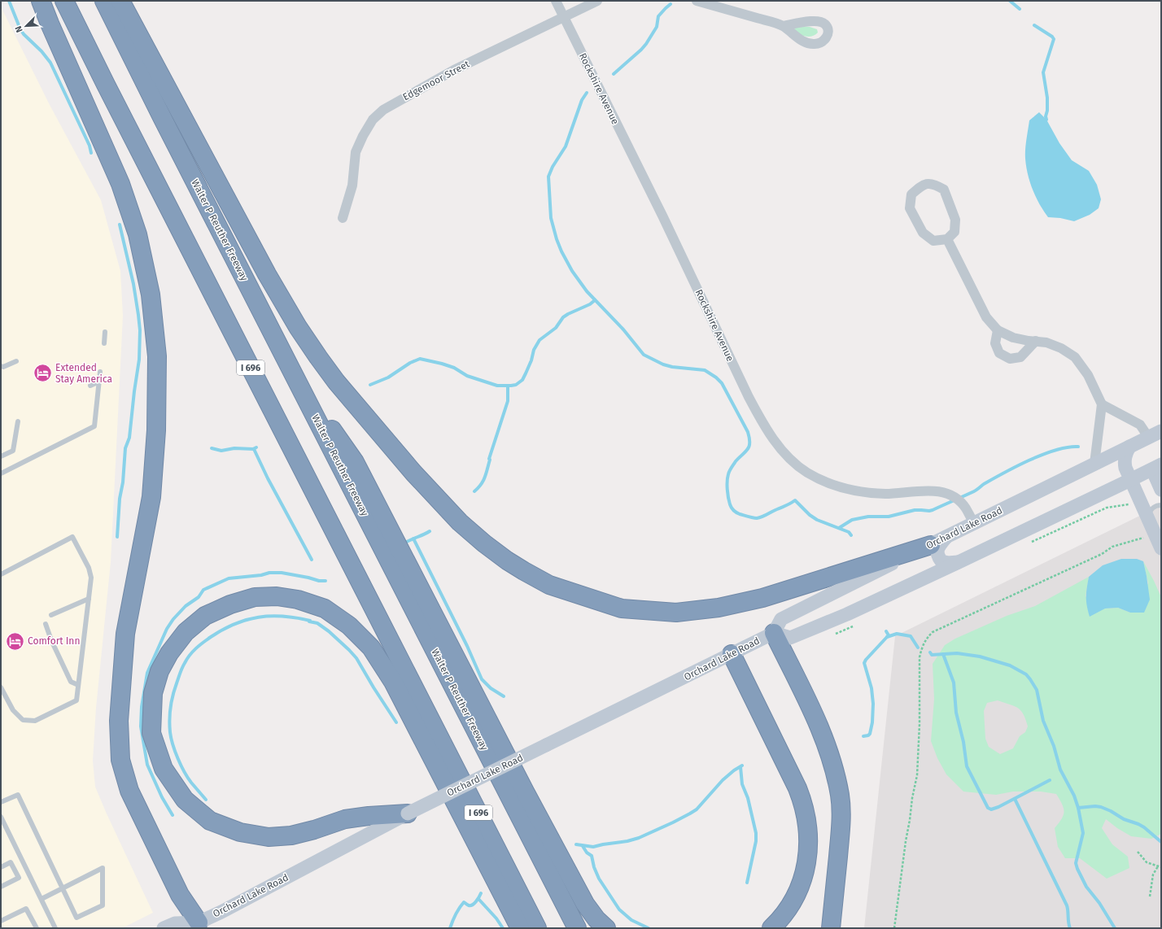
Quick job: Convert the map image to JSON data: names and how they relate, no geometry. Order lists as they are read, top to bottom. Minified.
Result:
{"streets":{"highway":["Walter P Reuther Freeway","I 696"],"main road":["Orchard Lake Road"],"street":["Edgemoor Street","Rockshire Avenue"]},"crossings":[["Edgemoor Street","Rockshire Avenue"],["Rockshire Avenue","Orchard Lake Road"]],"places":{"hotel":["Extended Stay America","Comfort Inn"]},"north":"bottom left"}
